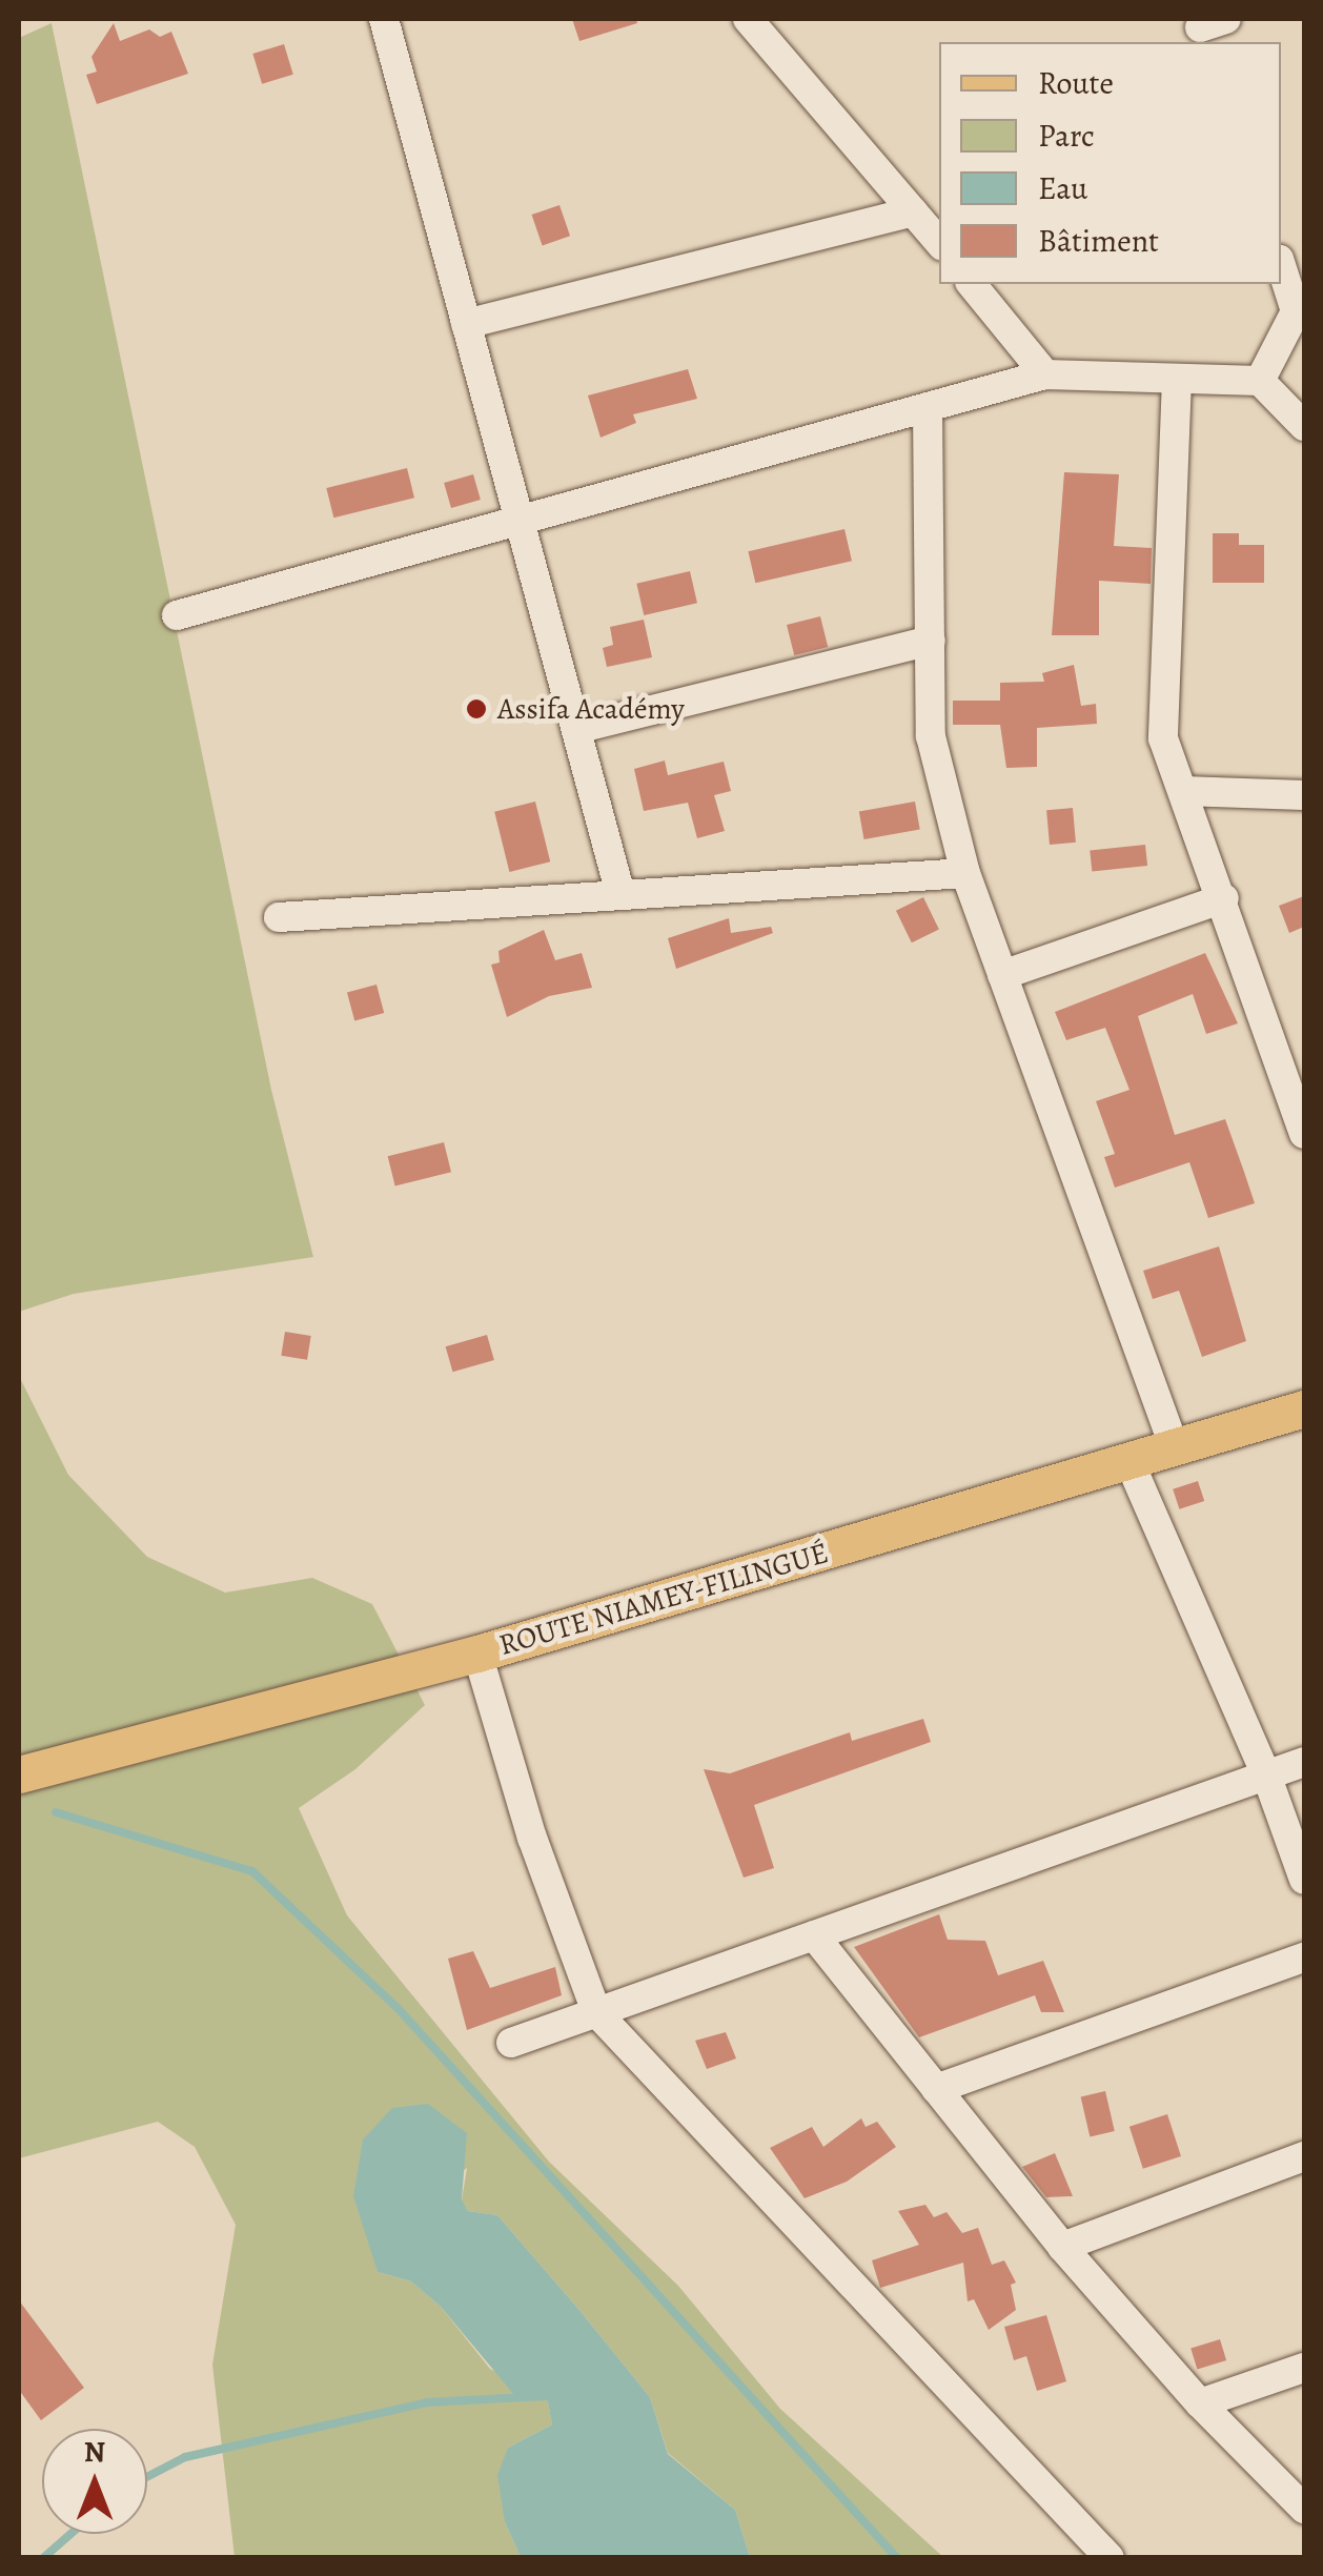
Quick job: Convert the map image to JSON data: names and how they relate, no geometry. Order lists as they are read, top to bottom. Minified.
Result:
{"streets":{"main road":["ROUTE NIAMEY-FILINGUÉ"]},"places":["Assifa Académy"],"legend":["Route","Parc","Eau","Bâtiment"],"north":"top"}
